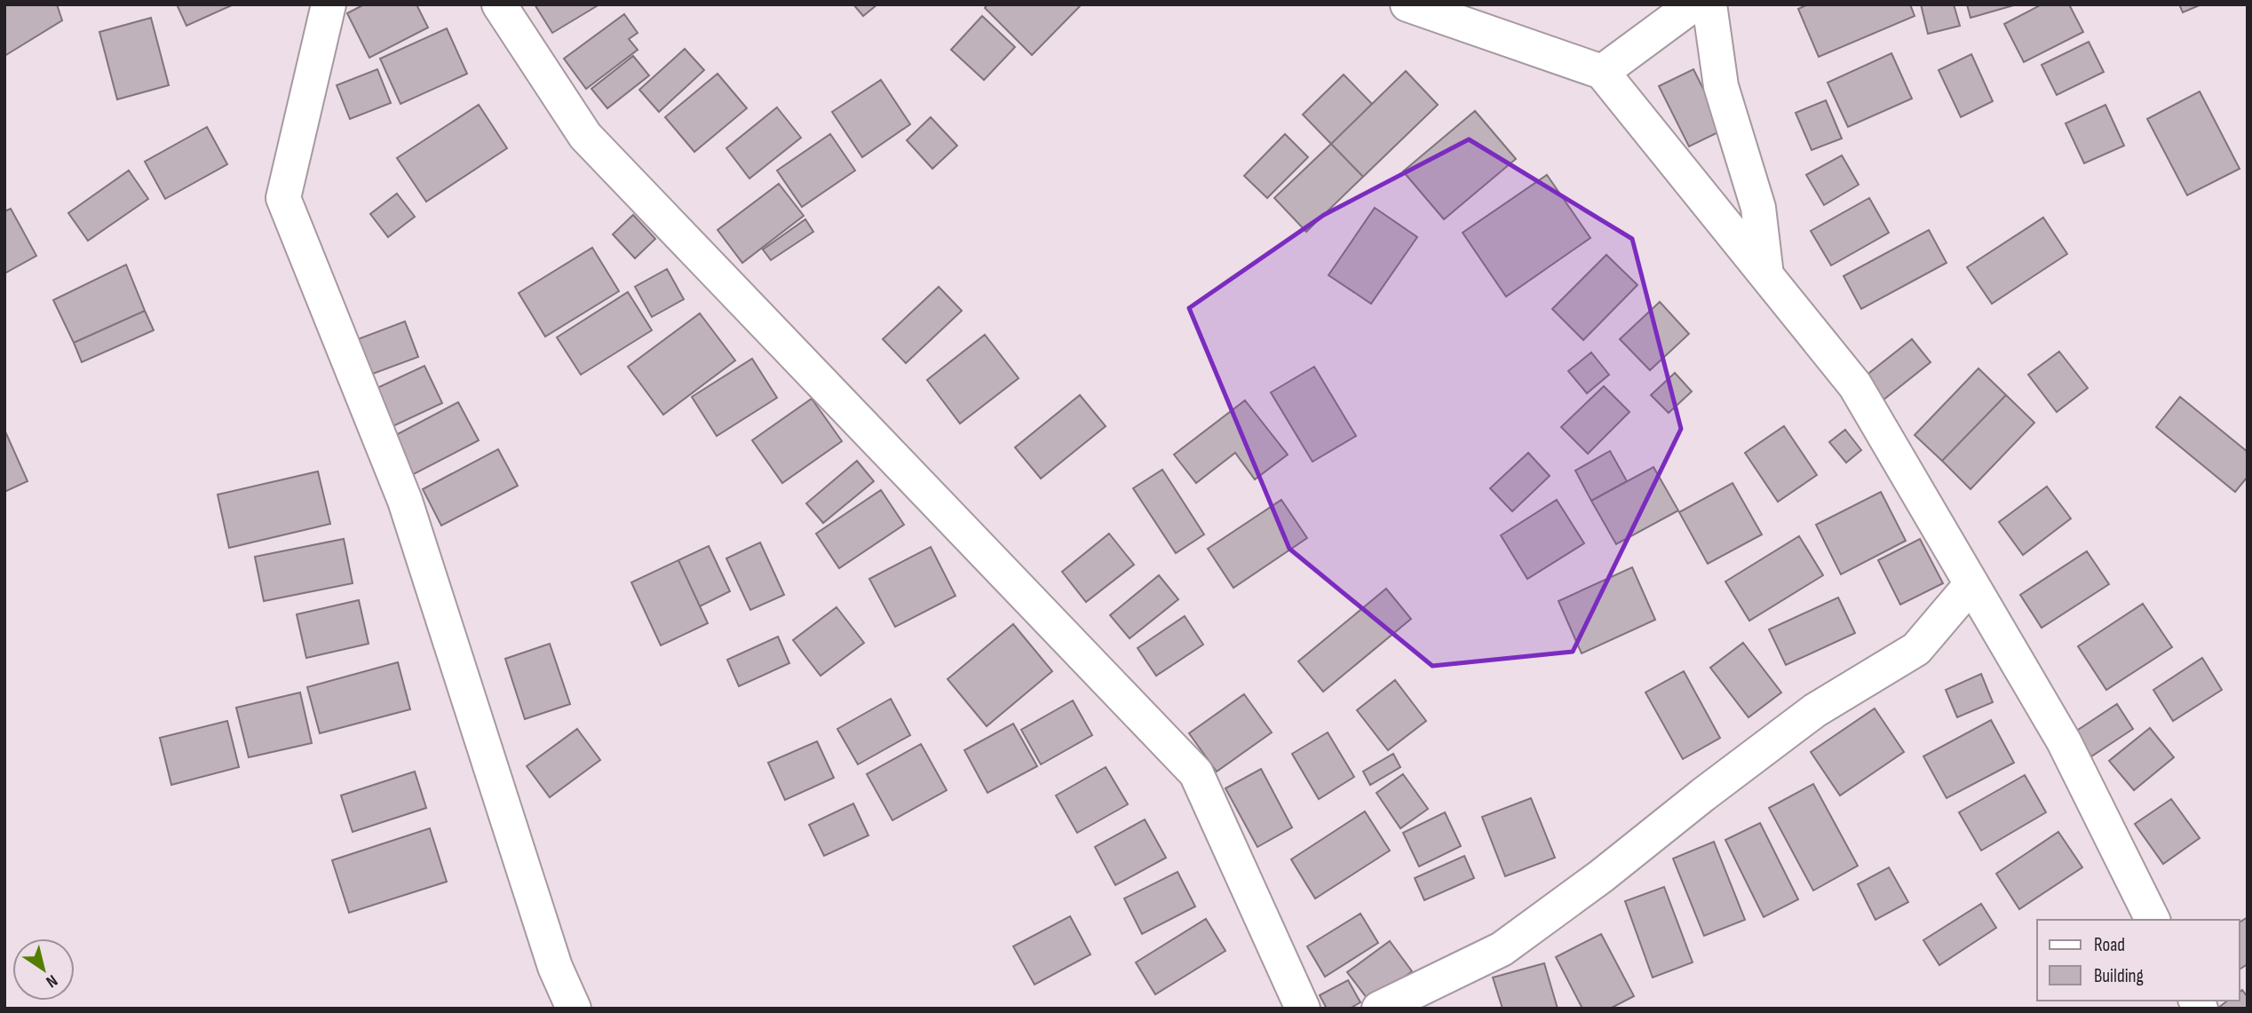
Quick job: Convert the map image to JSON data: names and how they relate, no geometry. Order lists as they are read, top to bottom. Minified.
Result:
{"legend":["Road","Building"],"north":"bottom right"}
